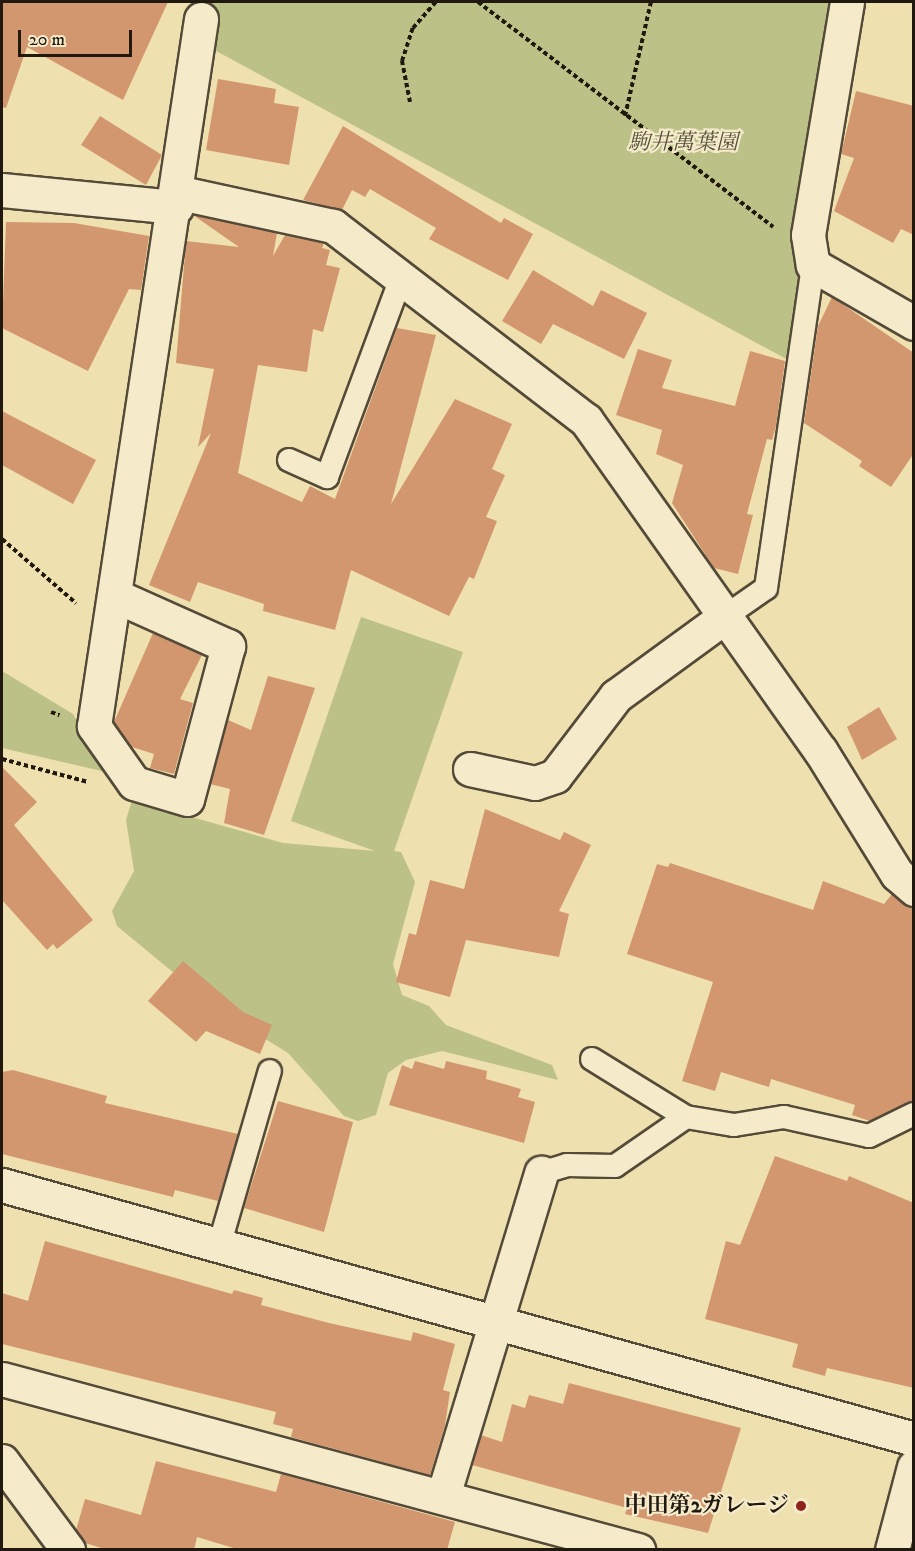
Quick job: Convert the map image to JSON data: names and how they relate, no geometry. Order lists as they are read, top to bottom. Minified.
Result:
{"parks":["駒井萬葉園"],"places":["中田第2ガレージ"],"scale_bar":"20 m"}
